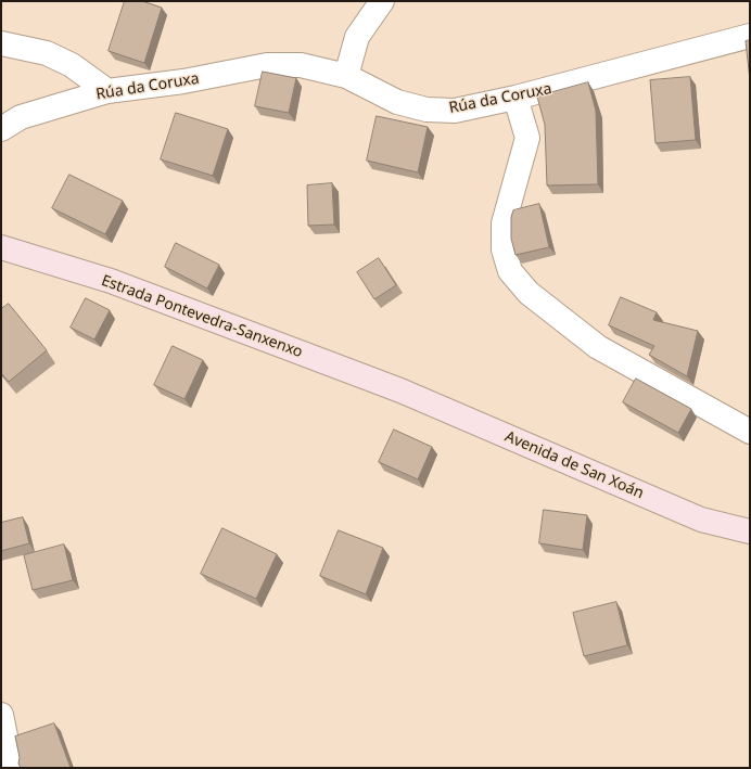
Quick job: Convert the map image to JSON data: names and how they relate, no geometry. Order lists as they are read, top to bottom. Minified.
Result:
{"streets":{"main road":["Estrada Pontevedra-Sanxenxo","Avenida de San Xoán"],"street":["Rúa da Coruxa"]},"crossings":[["Estrada Pontevedra-Sanxenxo","Avenida de San Xoán"]]}
